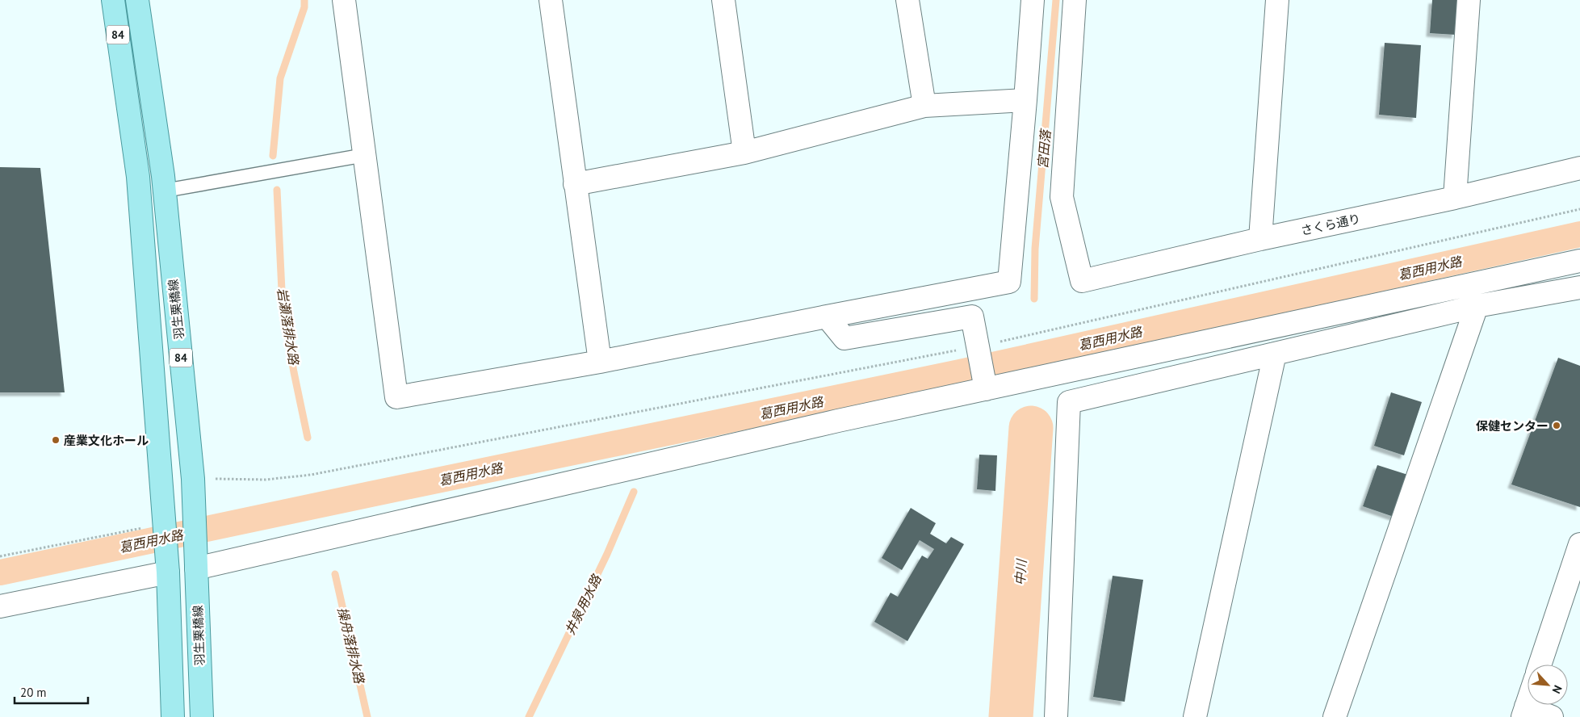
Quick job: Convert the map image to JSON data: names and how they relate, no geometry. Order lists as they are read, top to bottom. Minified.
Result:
{"streets":{"main road":["84","羽生栗橋線"],"street":["さくら通り"]},"water":["宮田落","葛西用水路","岩瀬落排水路","中川","井泉用水路","操舟落排水路"],"places":["保健センター","産業文化ホール"],"scale_bar":"20 m","north":"bottom right"}
